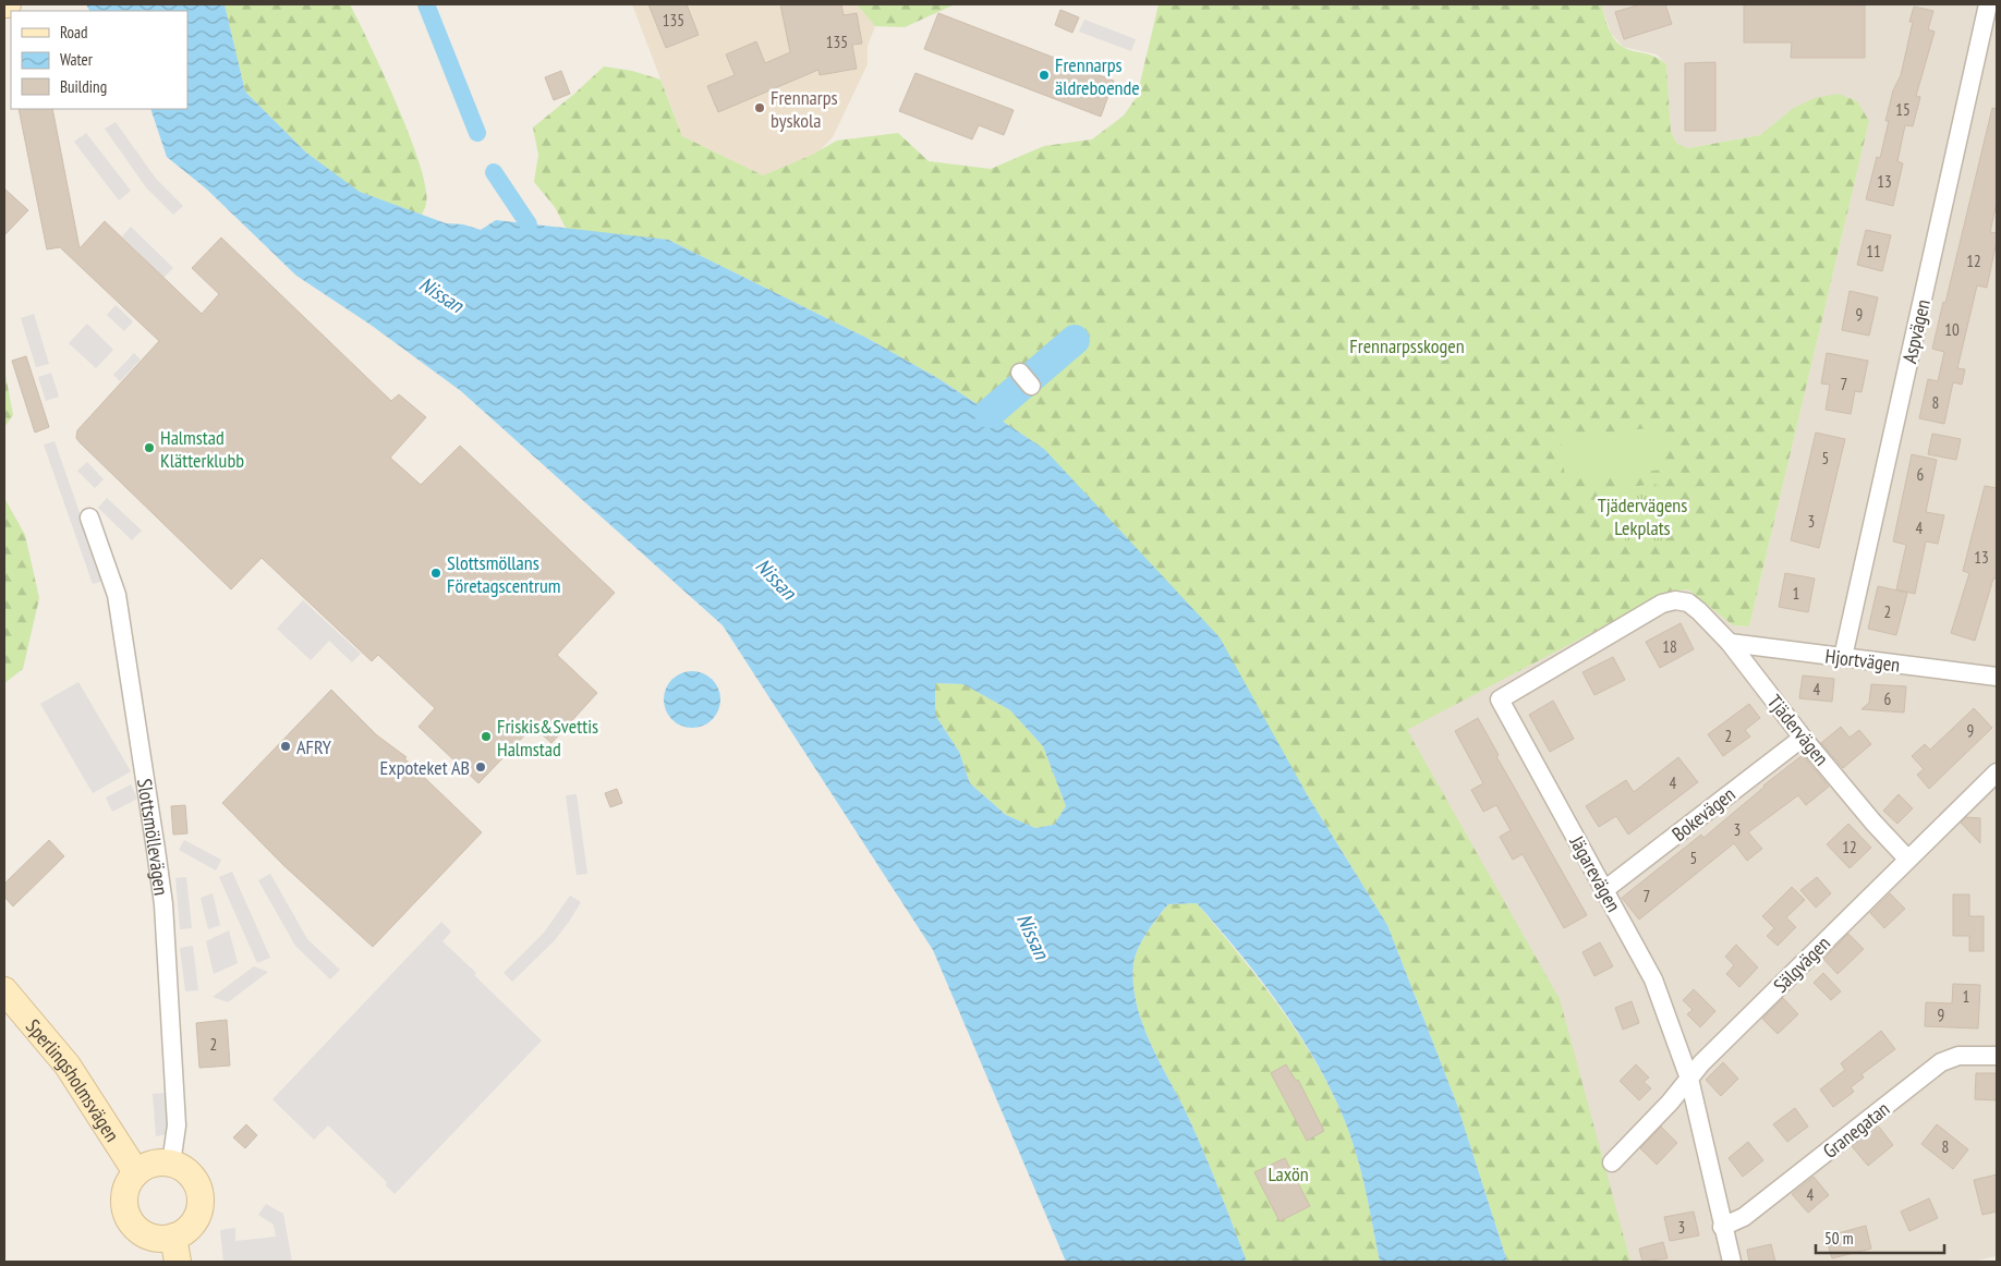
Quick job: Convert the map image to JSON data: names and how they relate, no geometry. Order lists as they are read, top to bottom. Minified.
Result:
{"streets":{"street":["Aspvägen","Hjortvägen","Tjädervägen","Bokevägen","Slottsmöllevägen","Jägarevägen","Sälgvägen","Sperlingsholmsvägen","Granegatan"]},"crossings":[["Aspvägen","Hjortvägen"],["Hjortvägen","Tjädervägen"],["Tjädervägen","Bokevägen"],["Tjädervägen","Jägarevägen"],["Tjädervägen","Sälgvägen"],["Bokevägen","Jägarevägen"],["Slottsmöllevägen","Sperlingsholmsvägen"],["Jägarevägen","Sälgvägen"],["Jägarevägen","Granegatan"]],"water":["Nissan"],"parks":["Frennarpsskogen","Tjädervägens Lekplats","Laxön"],"places":["Frennarps äldreboende","Frennarps byskola","Halmstad Klätterklubb","Slottsmöllans Företagscentrum","Friskis&Svettis Halmstad","AFRY","Expoteket AB"],"house_numbers":["135","135","15","13","11","12","9","10","7","8","5","6","3","4","13","1","2","18","4","6","9","2","4","3","12","5","7","1","9","2","8","4","3"],"legend":["Road","Water","Building"],"scale_bar":"50 m"}
